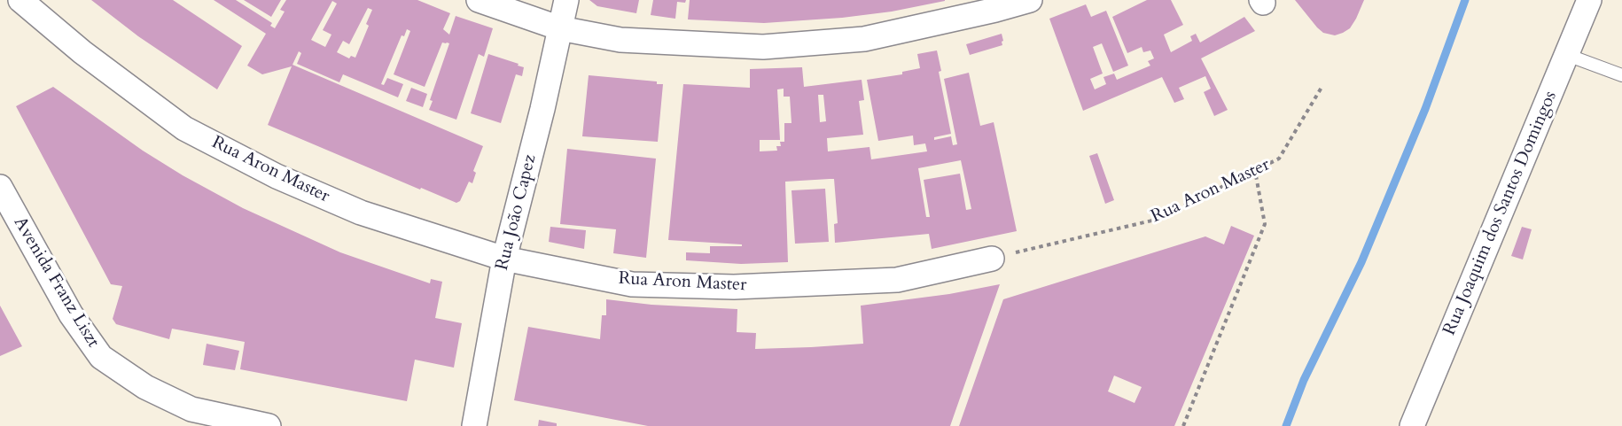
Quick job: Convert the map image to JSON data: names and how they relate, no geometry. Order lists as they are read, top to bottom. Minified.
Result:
{"streets":{"street":["Rua Aron Master","Rua João Capez","Rua Joaquim dos Santos Domingos","Avenida Franz Liszt"]},"crossings":[["Rua Aron Master","Rua João Capez"]]}
